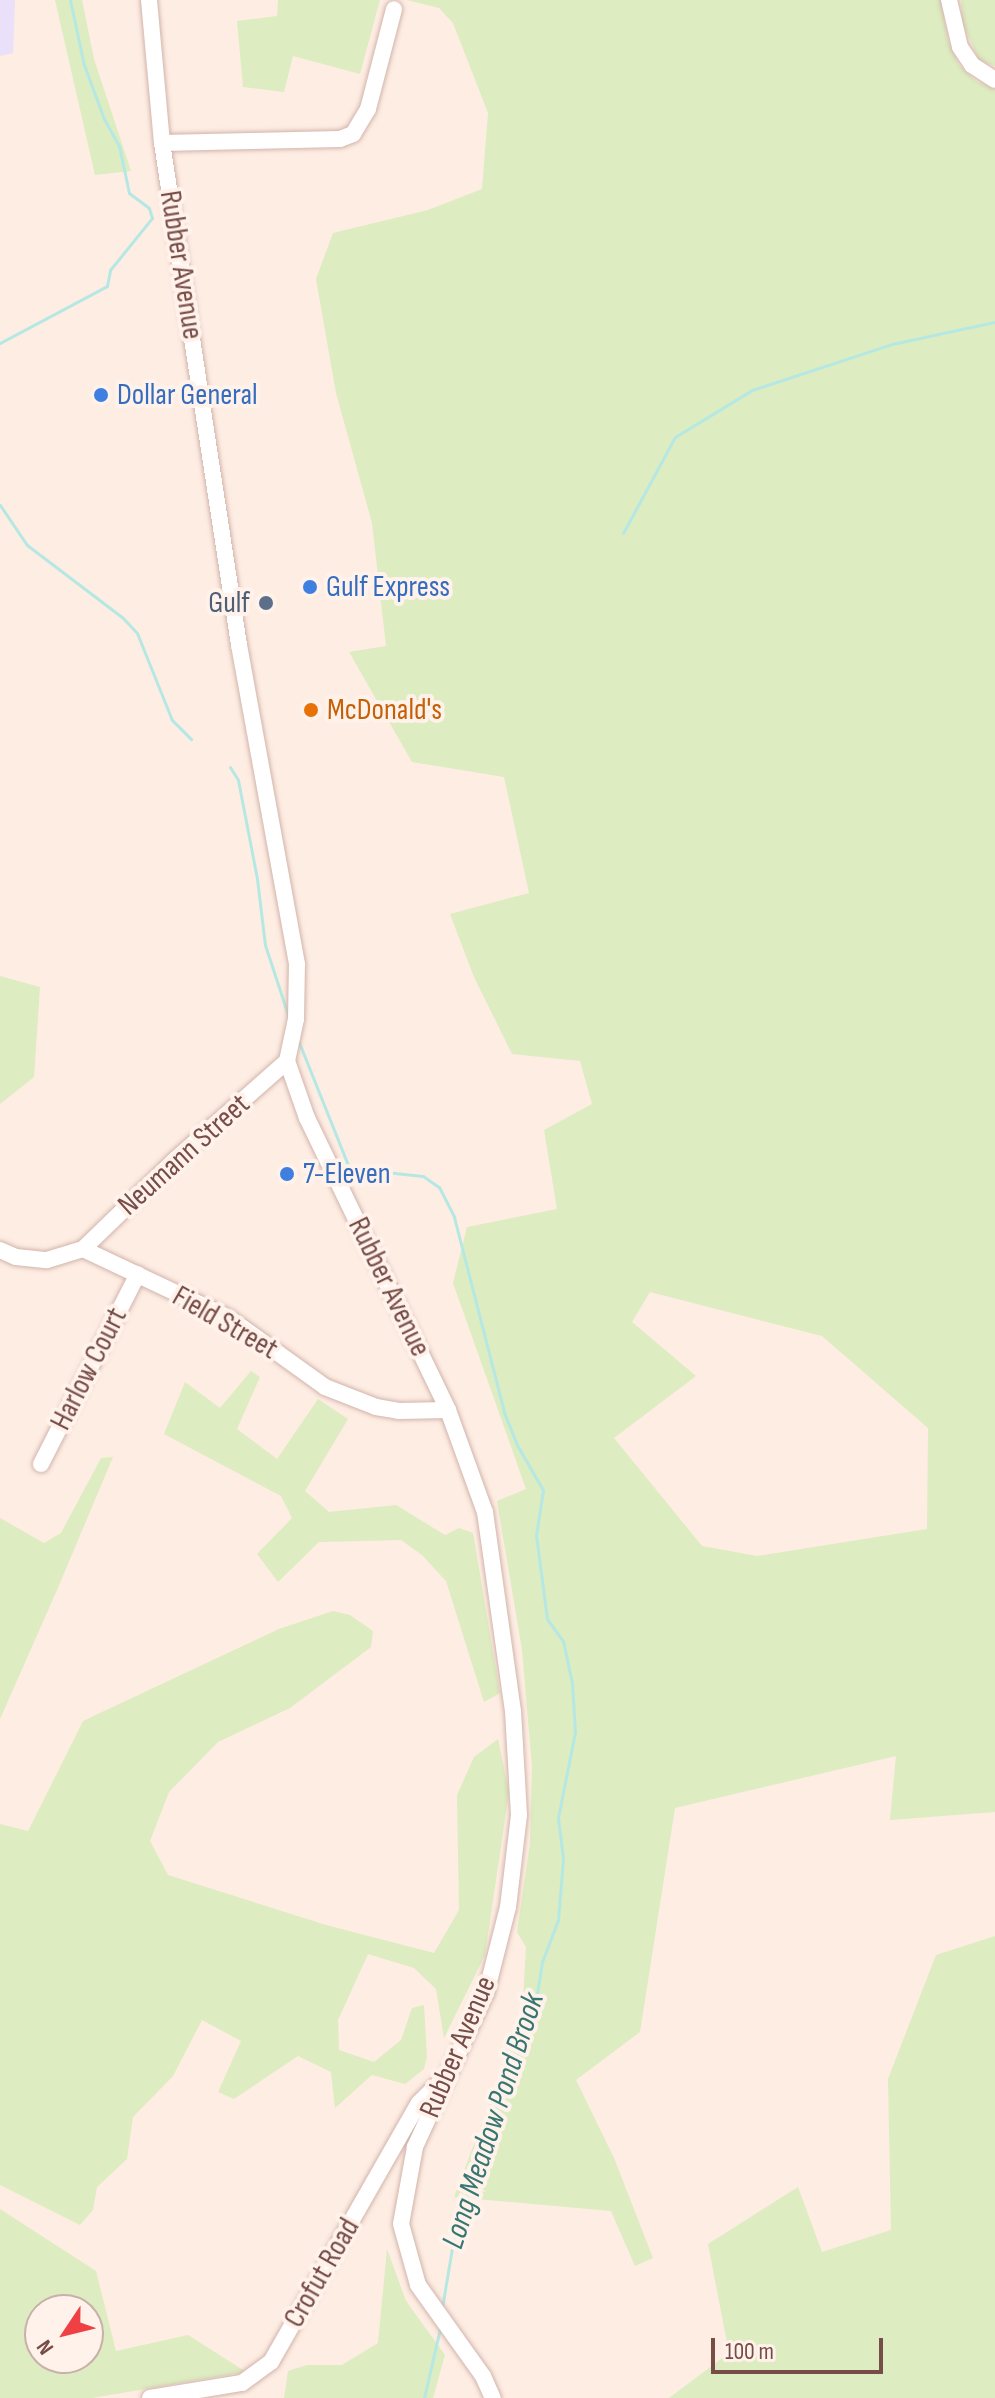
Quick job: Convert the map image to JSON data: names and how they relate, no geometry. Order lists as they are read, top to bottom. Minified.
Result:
{"streets":{"street":["Rubber Avenue","Neumann Street","Field Street","Harlow Court","Crofut Road"]},"crossings":[["Rubber Avenue","Neumann Street"],["Rubber Avenue","Field Street"],["Rubber Avenue","Crofut Road"],["Neumann Street","Field Street"],["Field Street","Harlow Court"]],"water":["Long Meadow Pond Brook"],"places":["Dollar General","Gulf Express","Gulf","McDonald's","7-Eleven"],"scale_bar":"100 m","north":"bottom left"}
